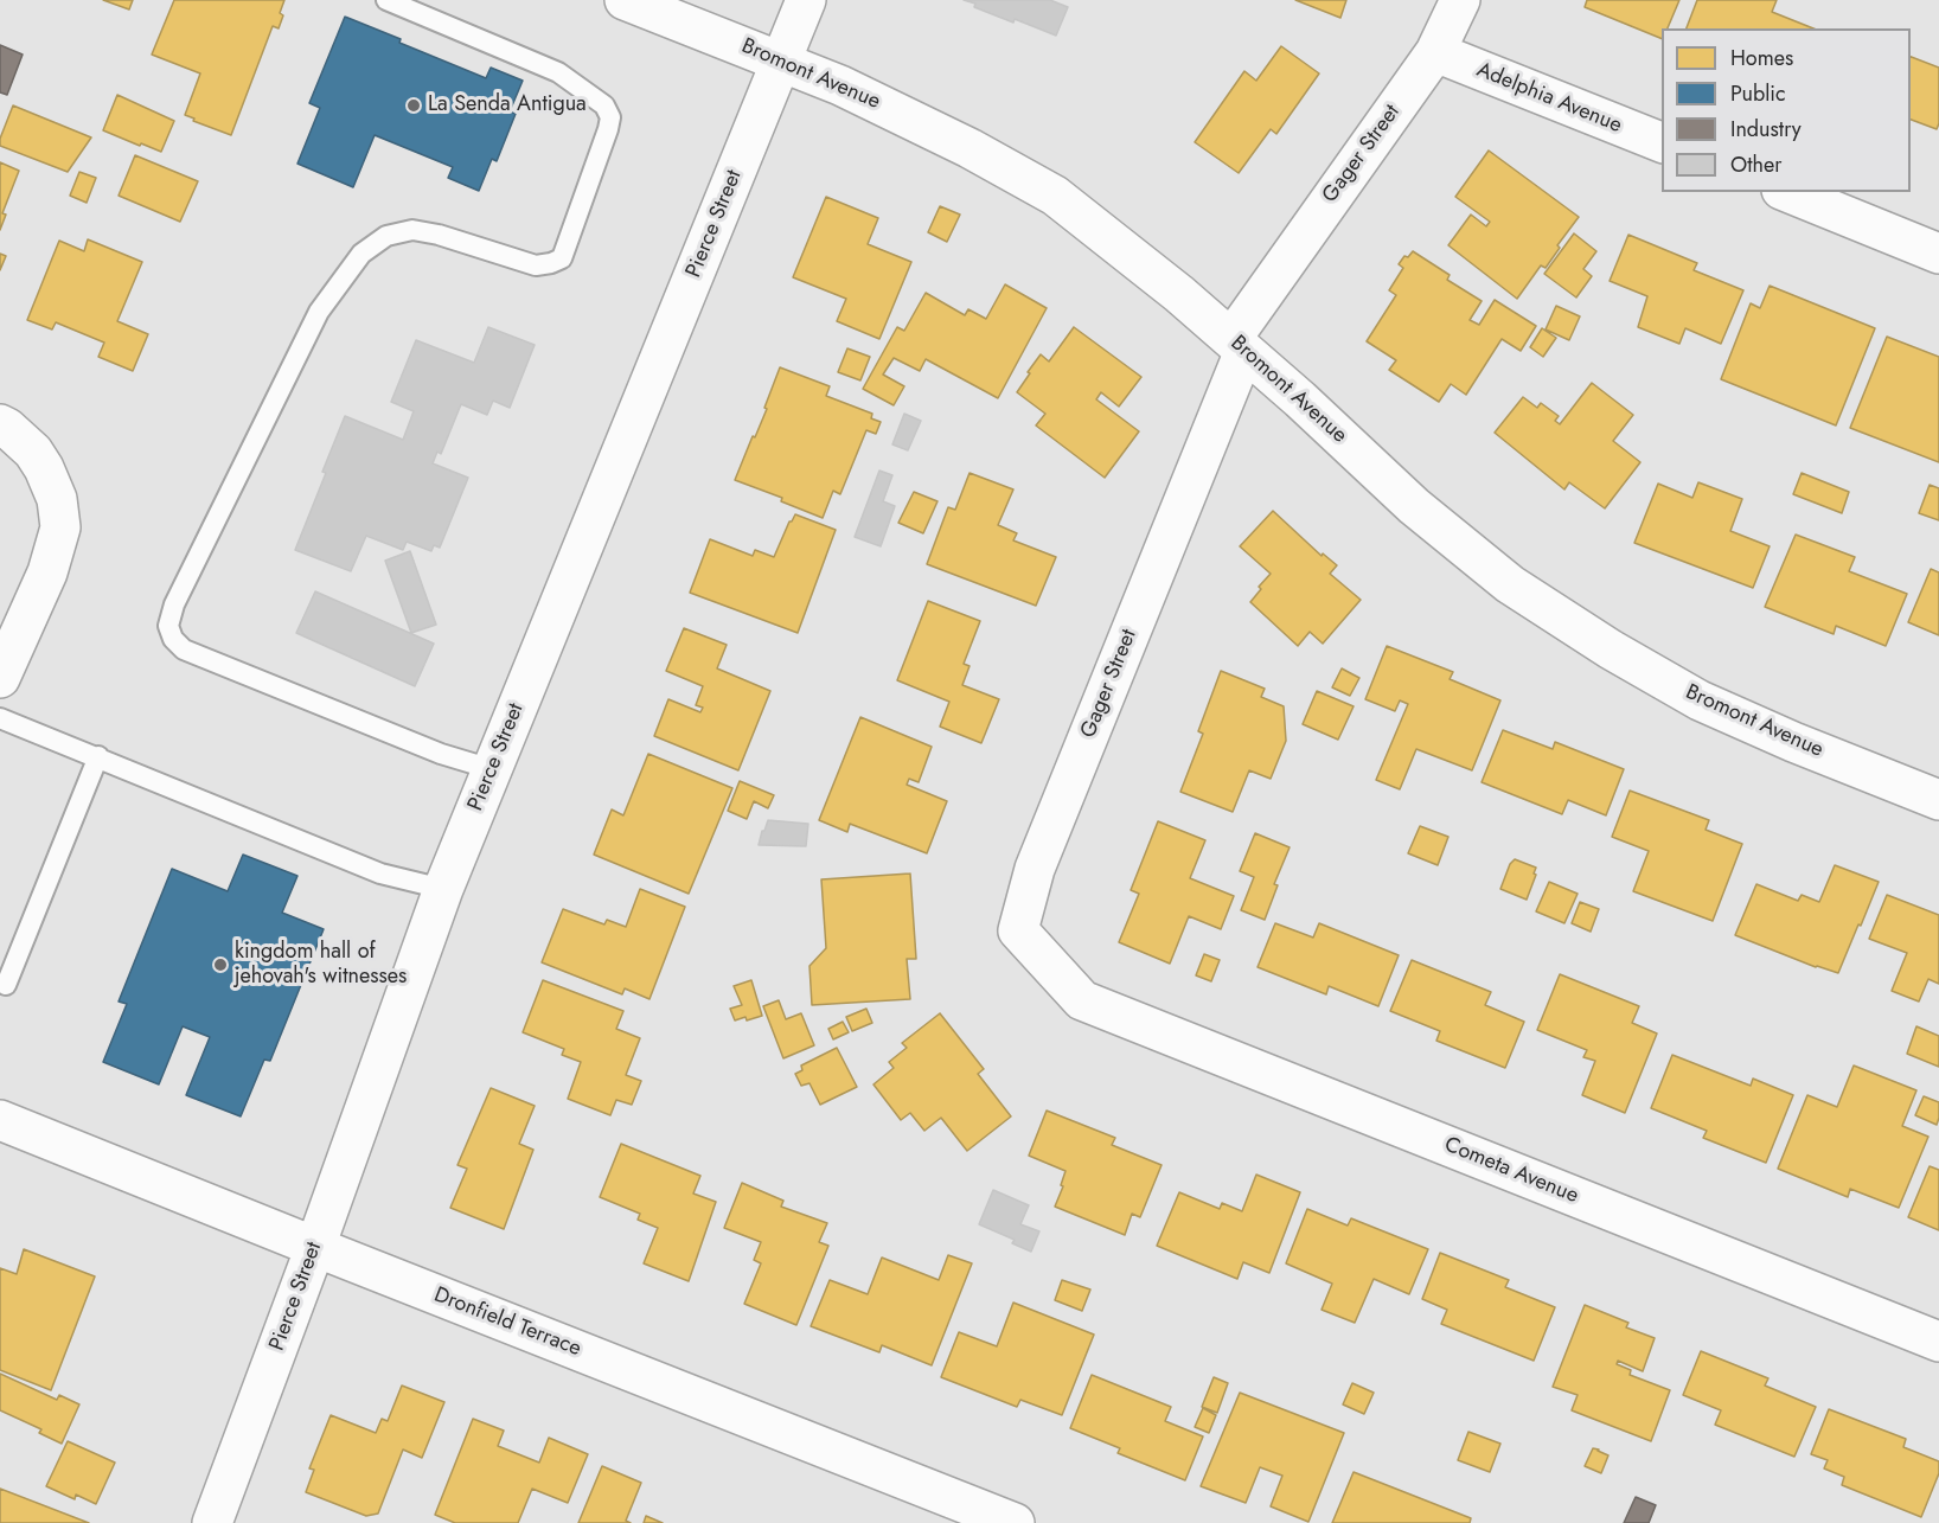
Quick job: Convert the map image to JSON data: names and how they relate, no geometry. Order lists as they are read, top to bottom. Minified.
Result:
{"streets":{"street":["Bromont Avenue","Adelphia Avenue","Gager Street","Pierce Street","Cometa Avenue","Dronfield Terrace"]},"crossings":[["Bromont Avenue","Gager Street"],["Bromont Avenue","Pierce Street"],["Adelphia Avenue","Gager Street"],["Gager Street","Cometa Avenue"],["Pierce Street","Dronfield Terrace"]],"places":["La Senda Antigua","kingdom hall of jehovah's witnesses"],"legend":["Homes","Public","Industry","Other"]}
